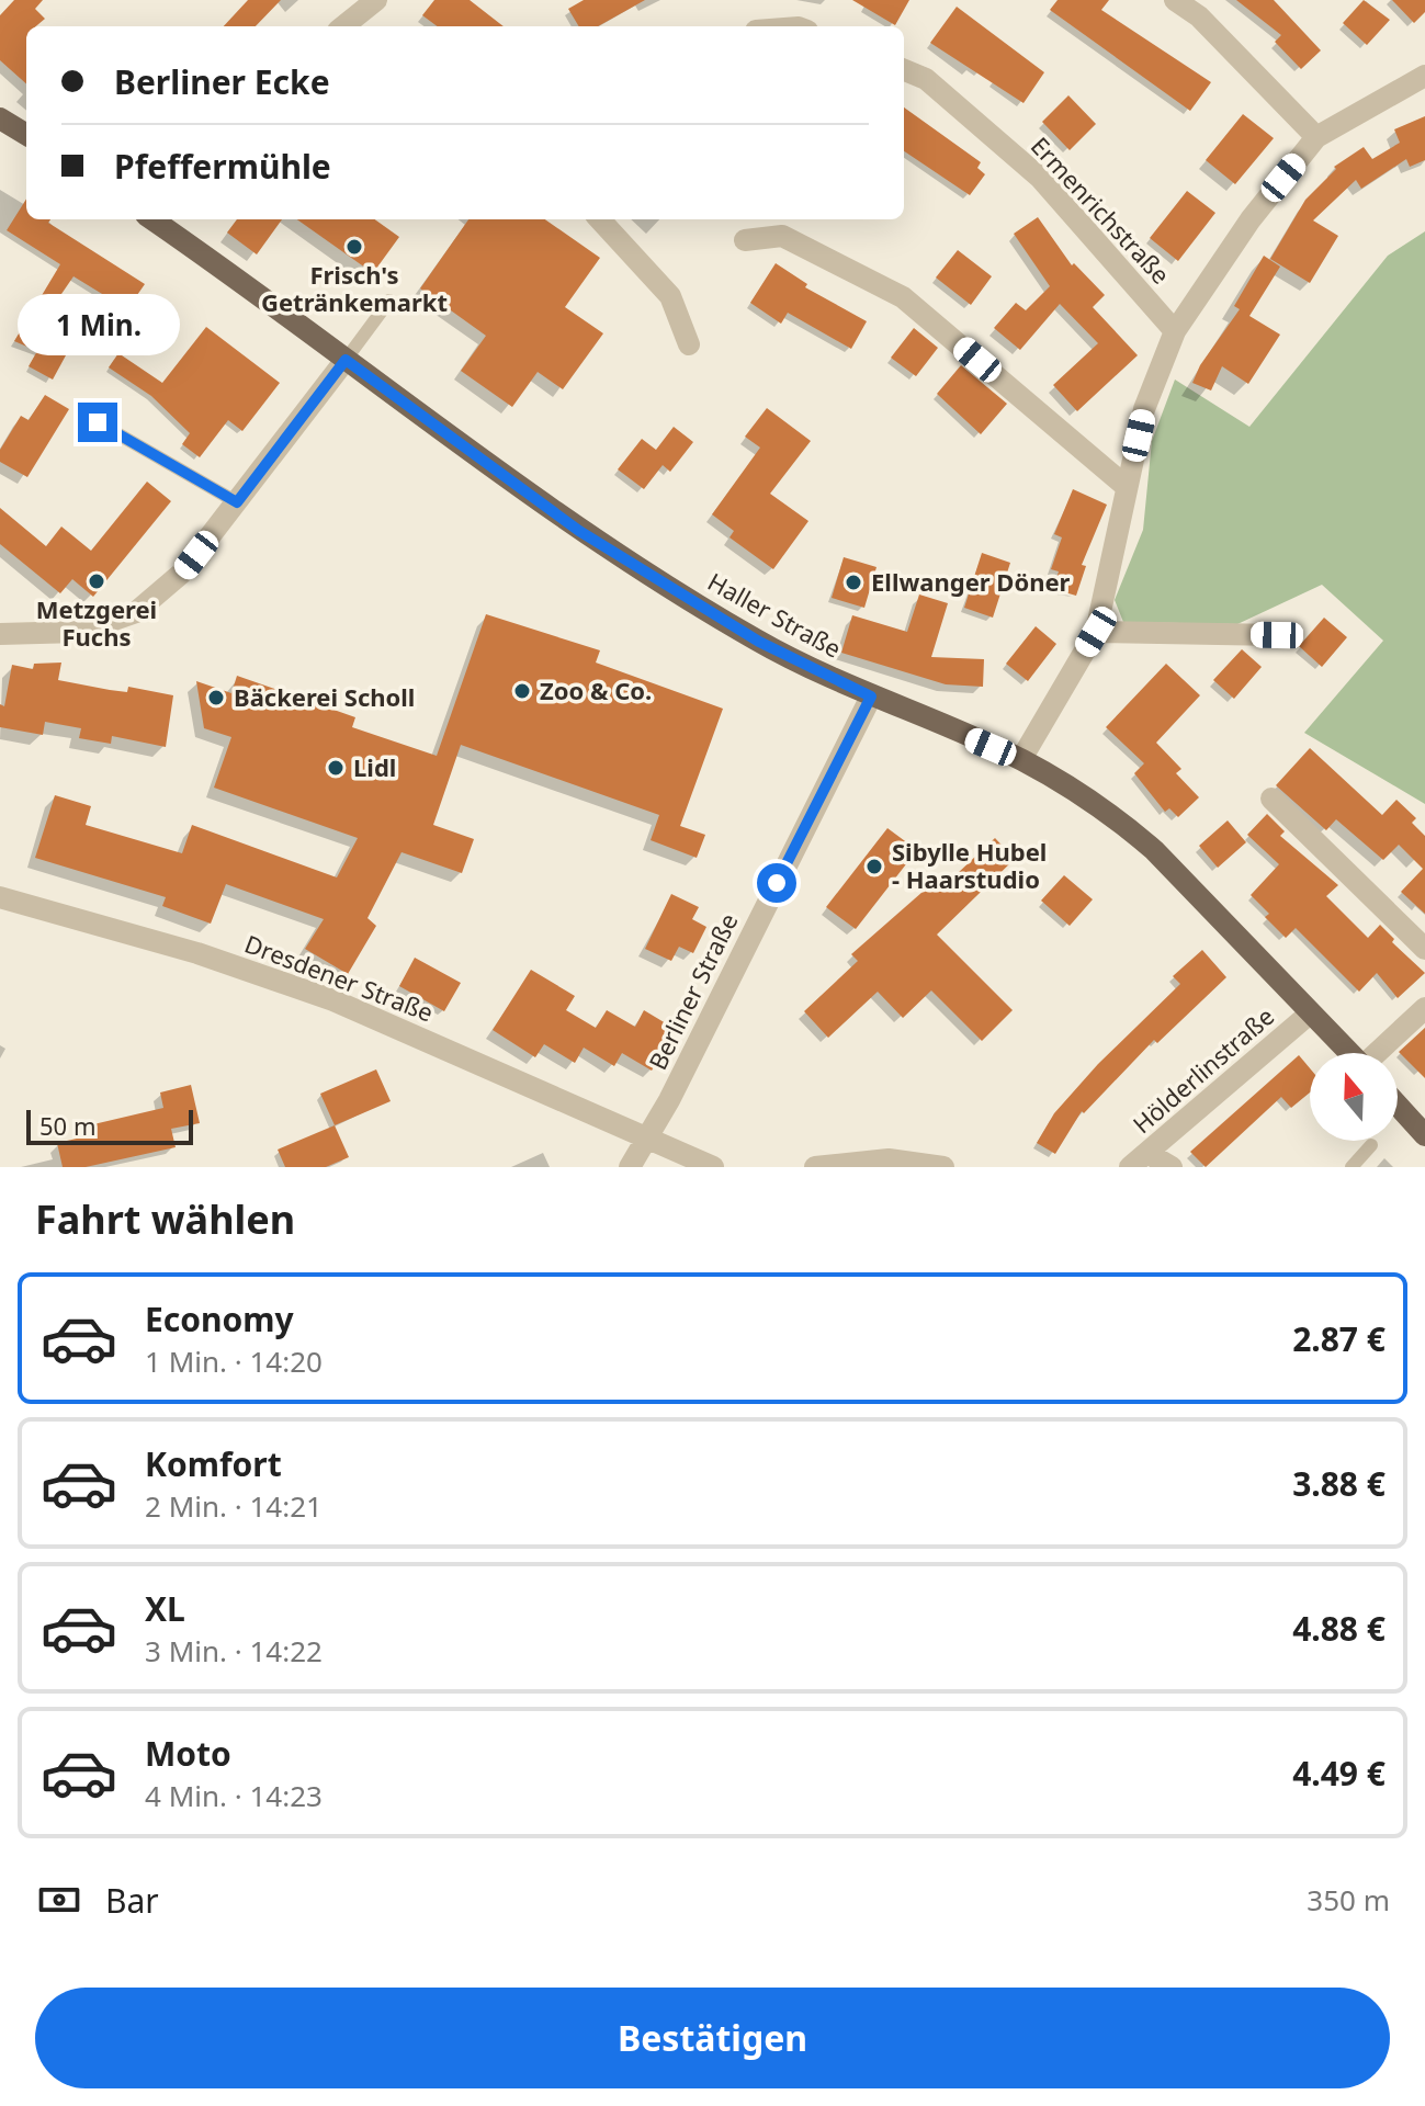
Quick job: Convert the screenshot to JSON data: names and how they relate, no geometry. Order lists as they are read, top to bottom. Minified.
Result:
{"streets":{"main road":["Haller Straße"],"street":["Ermenrichstraße","Dresdener Straße","Berliner Straße","Hölderlinstraße"]},"crossings":[["Haller Straße","Berliner Straße"],["Haller Straße","Hölderlinstraße"],["Dresdener Straße","Berliner Straße"]],"places":["Frisch's Getränkemarkt","Metzgerei Fuchs","Ellwanger Döner","Zoo & Co.","Bäckerei Scholl","Lidl","Sibylle Hubel - Haarstudio"],"scale_bar":"50 m","north":"top","page":{"banner":["Berliner Ecke","Pfeffermühle"],"bubble":"1 Min.","scale":"50 m","heading":"Fahrt wählen","list":[{"name":"Economy","note":"1 Min. · 14:20","value":"2.87 €"},{"name":"Komfort","note":"2 Min. · 14:21","value":"3.88 €"},{"name":"XL","note":"3 Min. · 14:22","value":"4.88 €"},{"name":"Moto","note":"4 Min. · 14:23","value":"4.49 €"}],"pay":["Bar","350 m"],"buttons":"Bestätigen"}}
